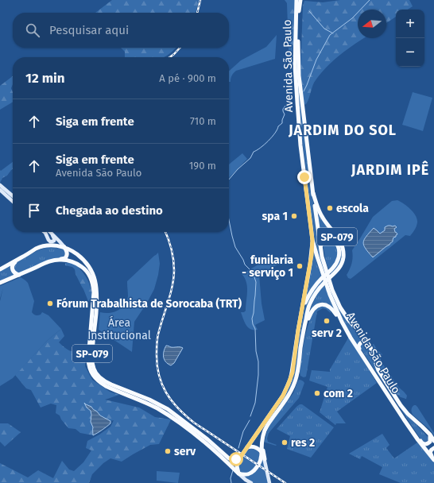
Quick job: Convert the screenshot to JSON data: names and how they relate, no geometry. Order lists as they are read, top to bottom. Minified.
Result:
{"streets":{"main road":["Avenida São Paulo","SP-079"]},"crossings":[["Avenida São Paulo","SP-079"]],"districts":["JARDIM DO SOL","JARDIM IPÊ"],"parks":["Área Institucional"],"places":["escola","spa 1","funilaria - serviço 1","Fórum Trabalhista de Sorocaba (TRT)","serv 2","com 2","res 2","serv"],"north":"left","page":{"map_buttons":["+","−"],"search":"Pesquisar aqui","heading":["12 min","A pé · 900 m"],"list":[["Siga em frente","710 m"],["Siga em frente","Avenida São Paulo","190 m"],"Chegada ao destino"]}}
